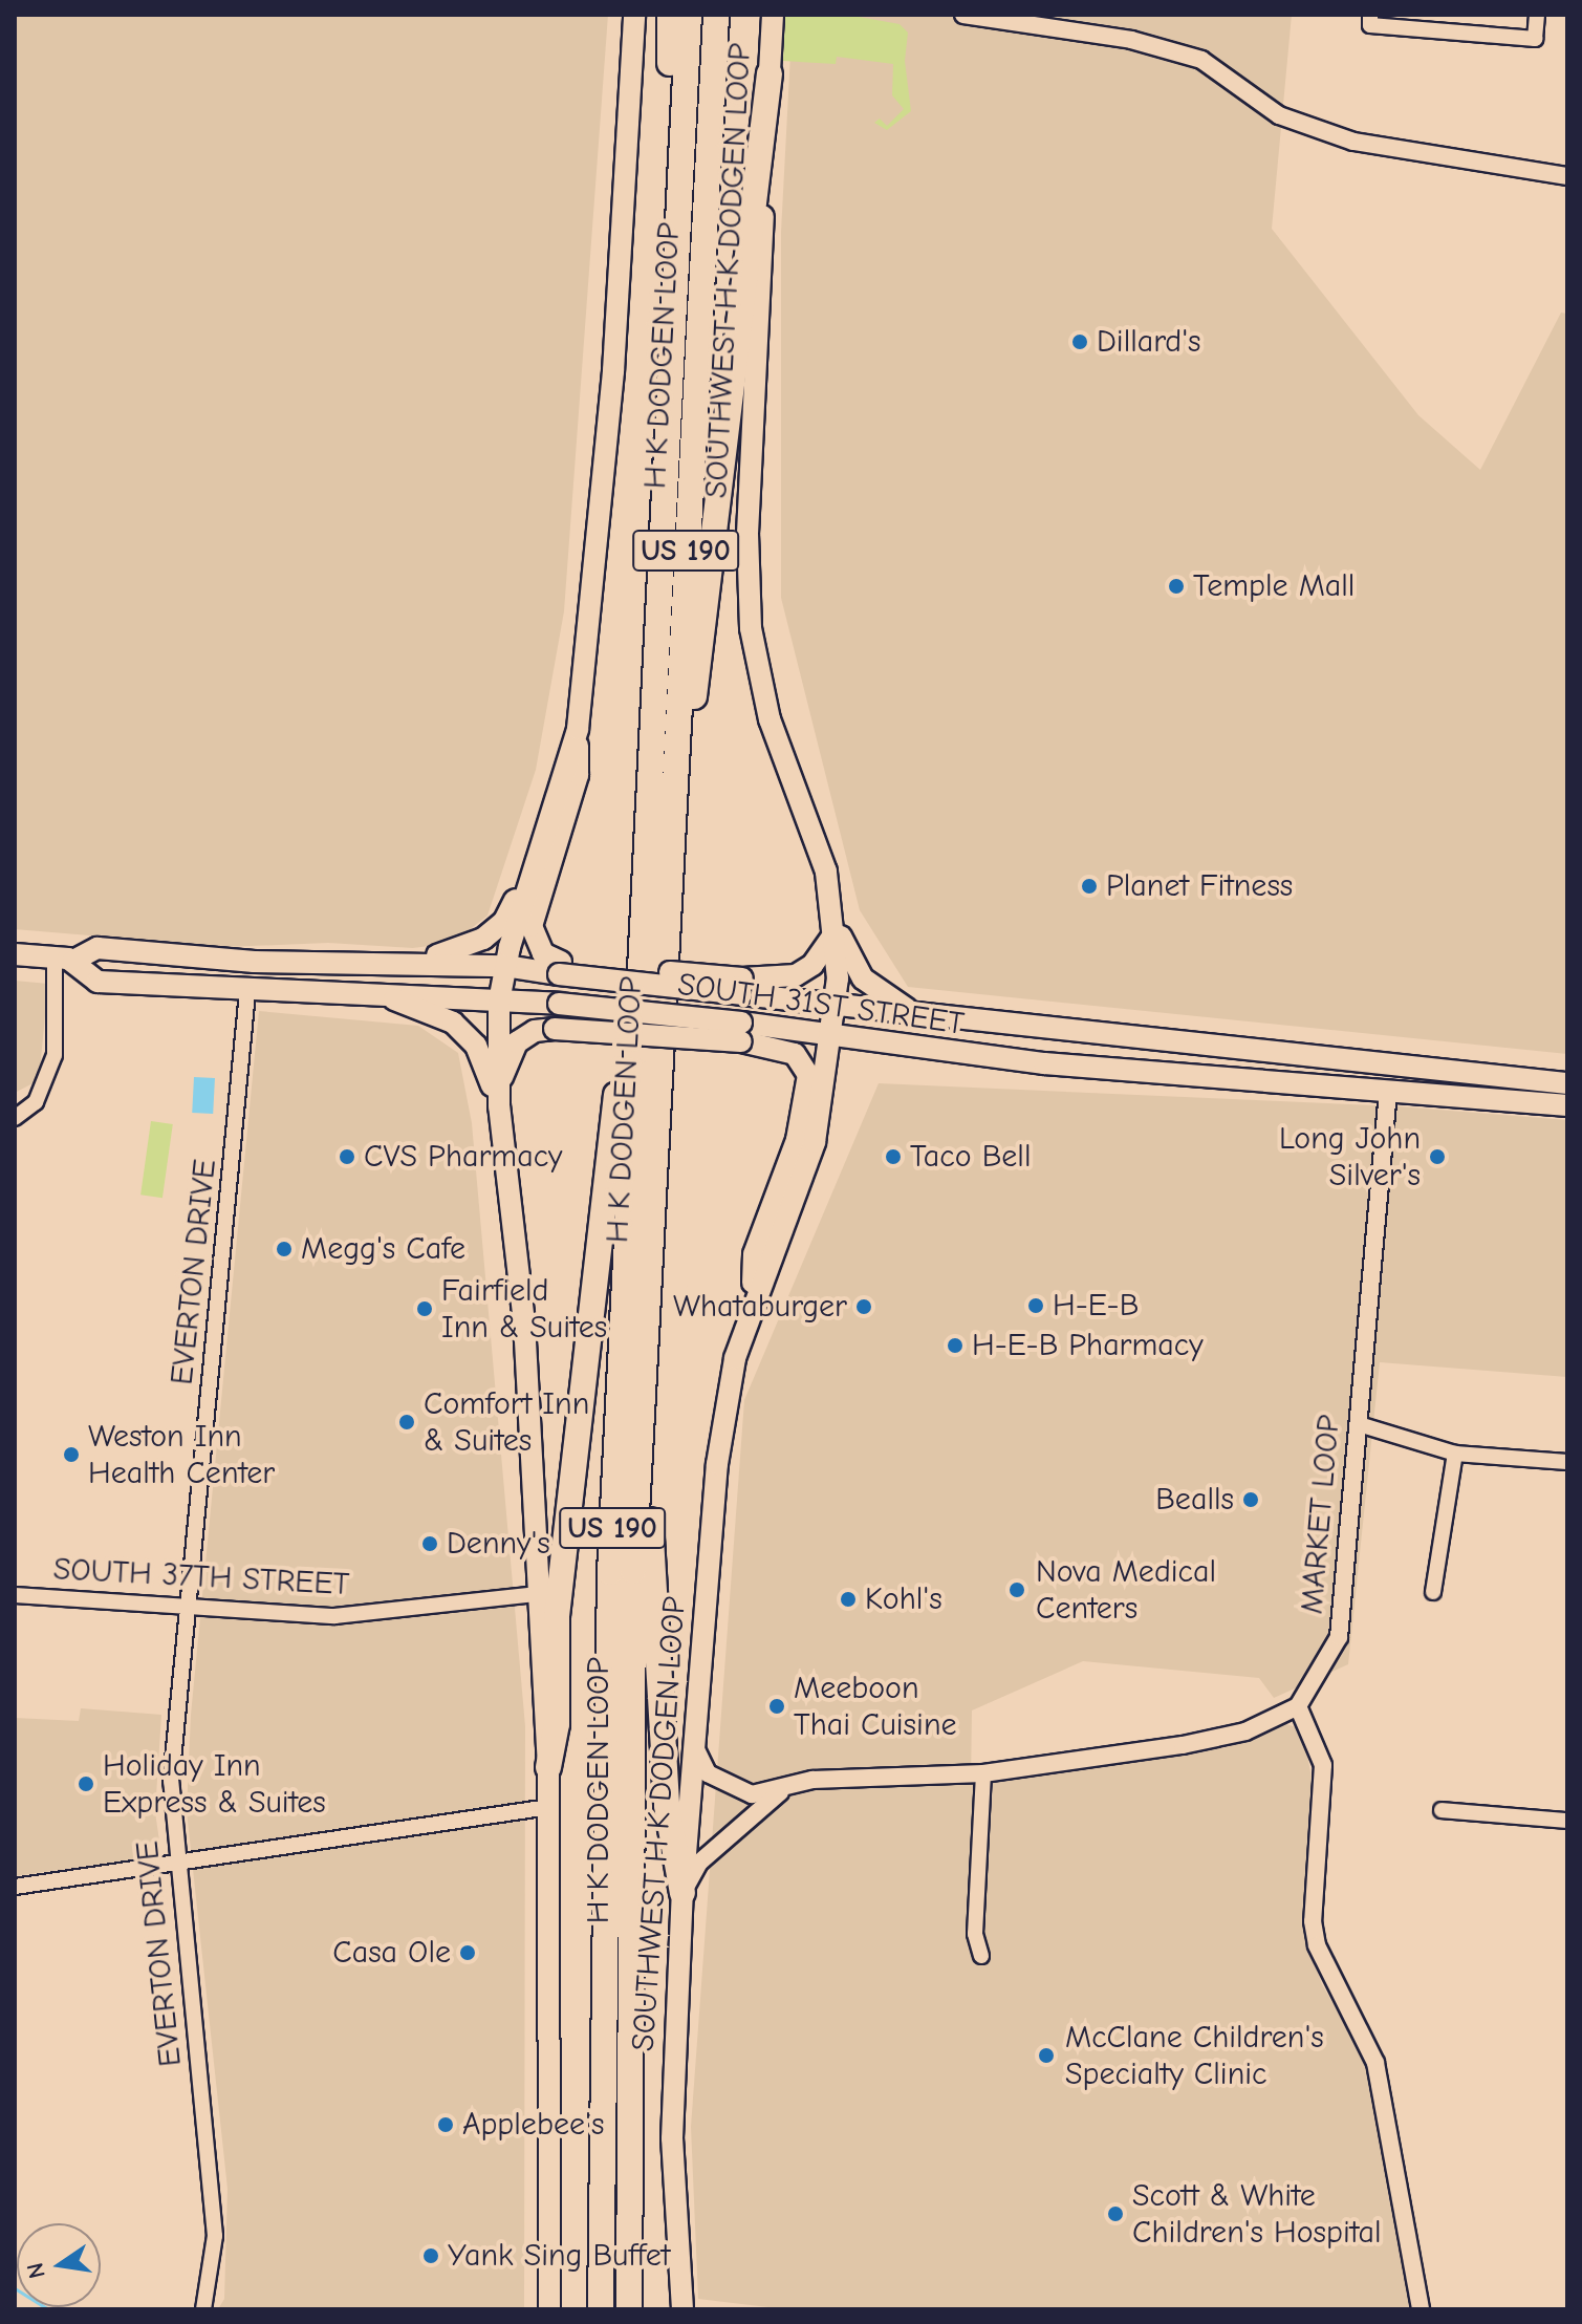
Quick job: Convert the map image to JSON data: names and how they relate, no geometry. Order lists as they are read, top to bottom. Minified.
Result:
{"streets":{"highway":["H K DODGEN LOOP","US 190"],"main road":["SOUTHWEST H K DODGEN LOOP","SOUTH 31ST STREET"],"street":["EVERTON DRIVE","MARKET LOOP","SOUTH 37TH STREET"]},"crossings":[["SOUTHWEST H K DODGEN LOOP","SOUTH 31ST STREET"],["SOUTH 31ST STREET","EVERTON DRIVE"],["SOUTH 31ST STREET","MARKET LOOP"],["EVERTON DRIVE","SOUTH 37TH STREET"]],"places":["Dillard's","Temple Mall","Planet Fitness","CVS Pharmacy","Taco Bell","Long John Silver's","Megg's Cafe","H-E-B","Whataburger","Fairfield Inn & Suites","H-E-B Pharmacy","Comfort Inn & Suites","Weston Inn Health Center","Bealls","Denny's","Nova Medical Centers","Kohl's","Meeboon Thai Cuisine","Holiday Inn Express & Suites","Casa Ole","McClane Children's Specialty Clinic","Applebee's","Scott & White Children's Hospital","Yank Sing Buffet"],"north":"left"}
